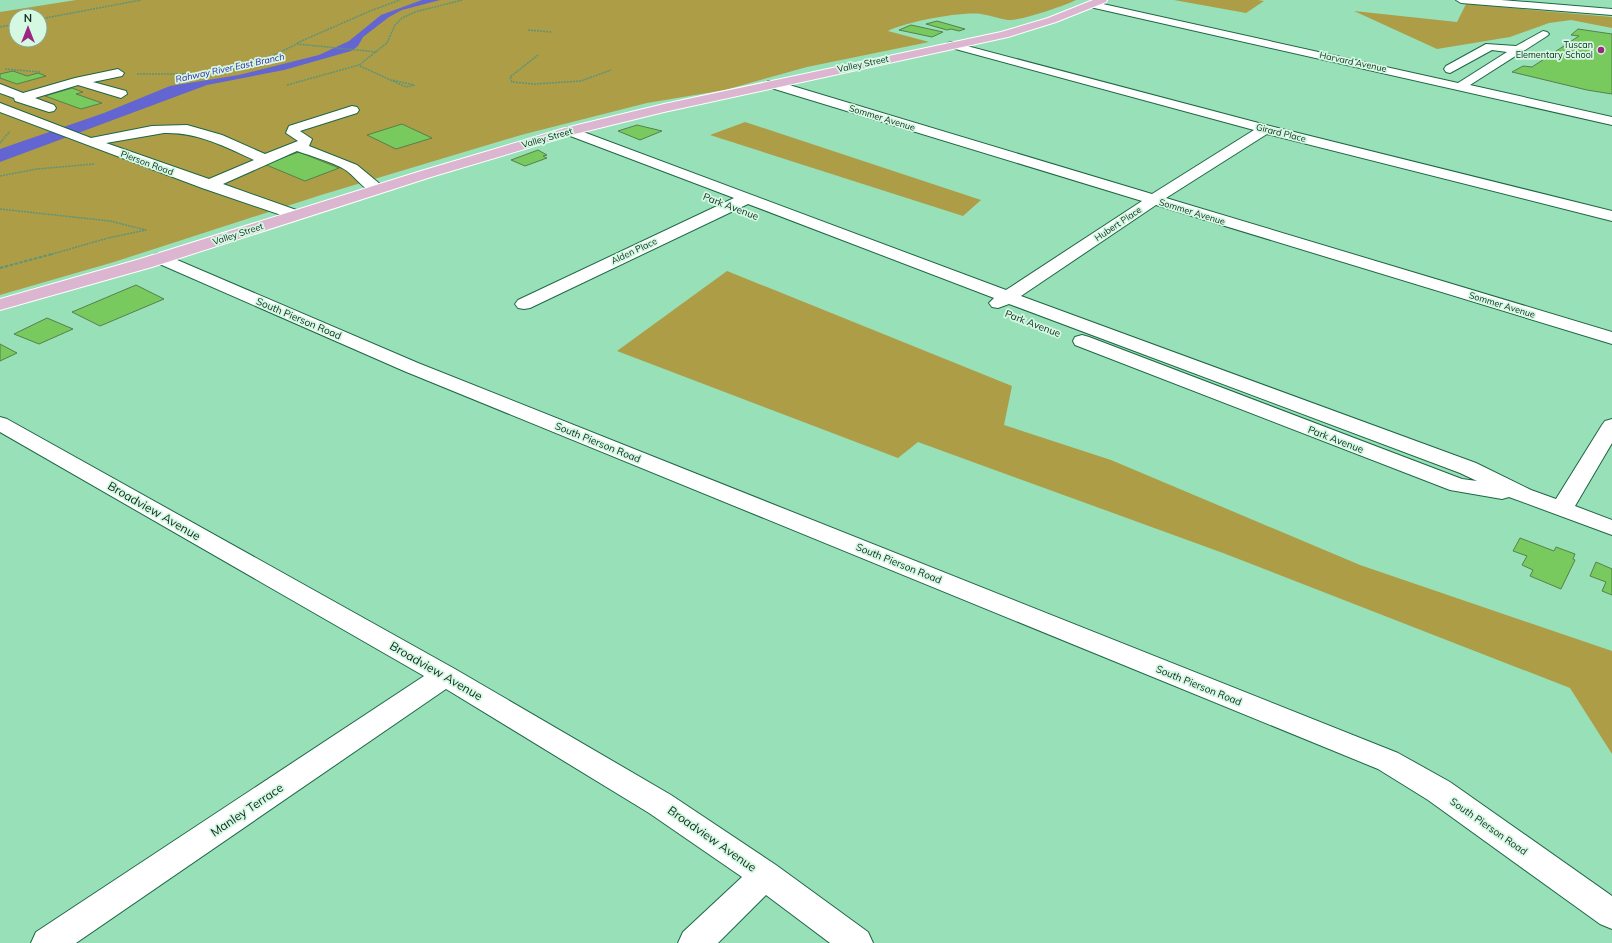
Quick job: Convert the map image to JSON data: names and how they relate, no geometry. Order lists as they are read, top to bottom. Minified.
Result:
{"streets":{"main road":["Valley Street"],"street":["Harvard Avenue","Sommer Avenue","Girard Place","Pierson Road","Park Avenue","Hubert Place","Alden Place","South Pierson Road","Broadview Avenue","Manley Terrace"]},"crossings":[["Harvard Avenue","Valley Street"],["Valley Street","Sommer Avenue"],["Valley Street","Girard Place"],["Valley Street","Pierson Road"],["Valley Street","Park Avenue"],["Valley Street","South Pierson Road"],["Sommer Avenue","Hubert Place"],["Girard Place","Hubert Place"],["Park Avenue","Hubert Place"],["Park Avenue","Alden Place"],["Broadview Avenue","Manley Terrace"]],"water":["Rahway River East Branch"],"places":["Tuscan Elementary School"],"north":"top"}
